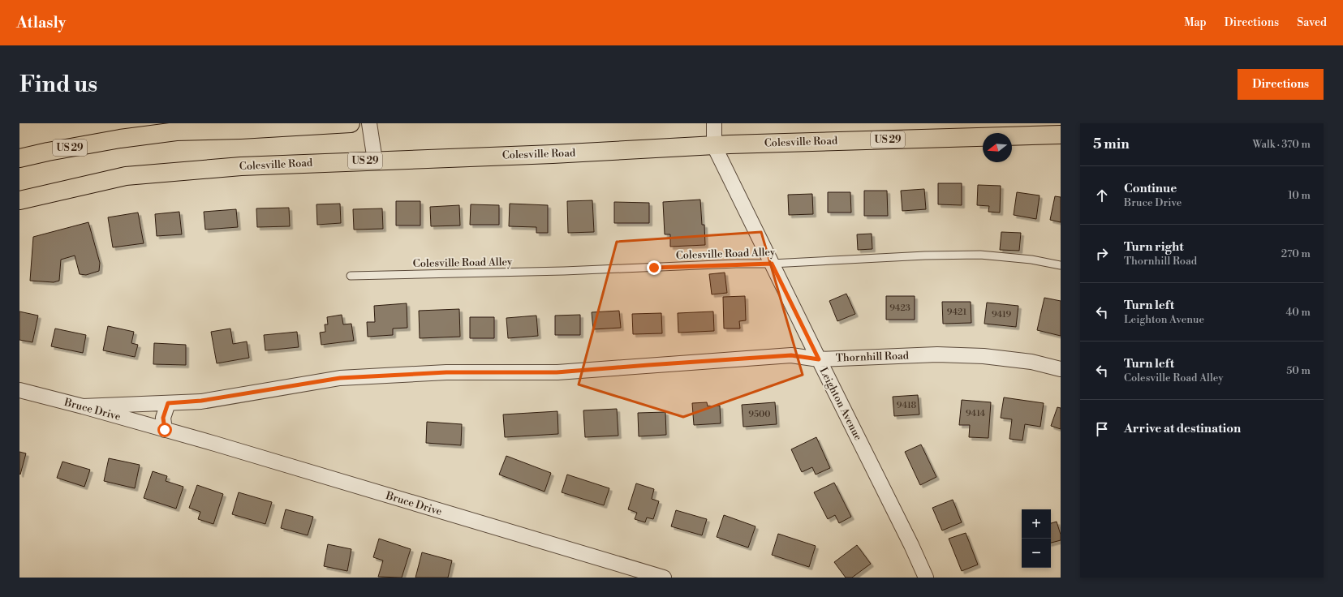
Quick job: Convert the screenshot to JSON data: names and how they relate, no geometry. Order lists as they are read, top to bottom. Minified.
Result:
{"streets":{"highway":["US 29","Colesville Road"],"street":["Thornhill Road","Leighton Avenue","Bruce Drive"],"lane":["Colesville Road Alley"]},"crossings":[["Colesville Road","Leighton Avenue"],["Colesville Road Alley","Leighton Avenue"],["Thornhill Road","Leighton Avenue"],["Thornhill Road","Bruce Drive"]],"house_numbers":["9423","9421","9419","9418","9414","9500"],"north":"left","page":{"header":"Atlasly","nav":["Map","Directions","Saved"],"buttons":"Directions","title":"Find us","heading":["5 min","Walk · 370 m"],"list":[["Continue","Bruce Drive","10 m"],["Turn right","Thornhill Road","270 m"],["Turn left","Leighton Avenue","40 m"],["Turn left","Colesville Road Alley","50 m"],"Arrive at destination"],"map_buttons":["+","−"]}}
